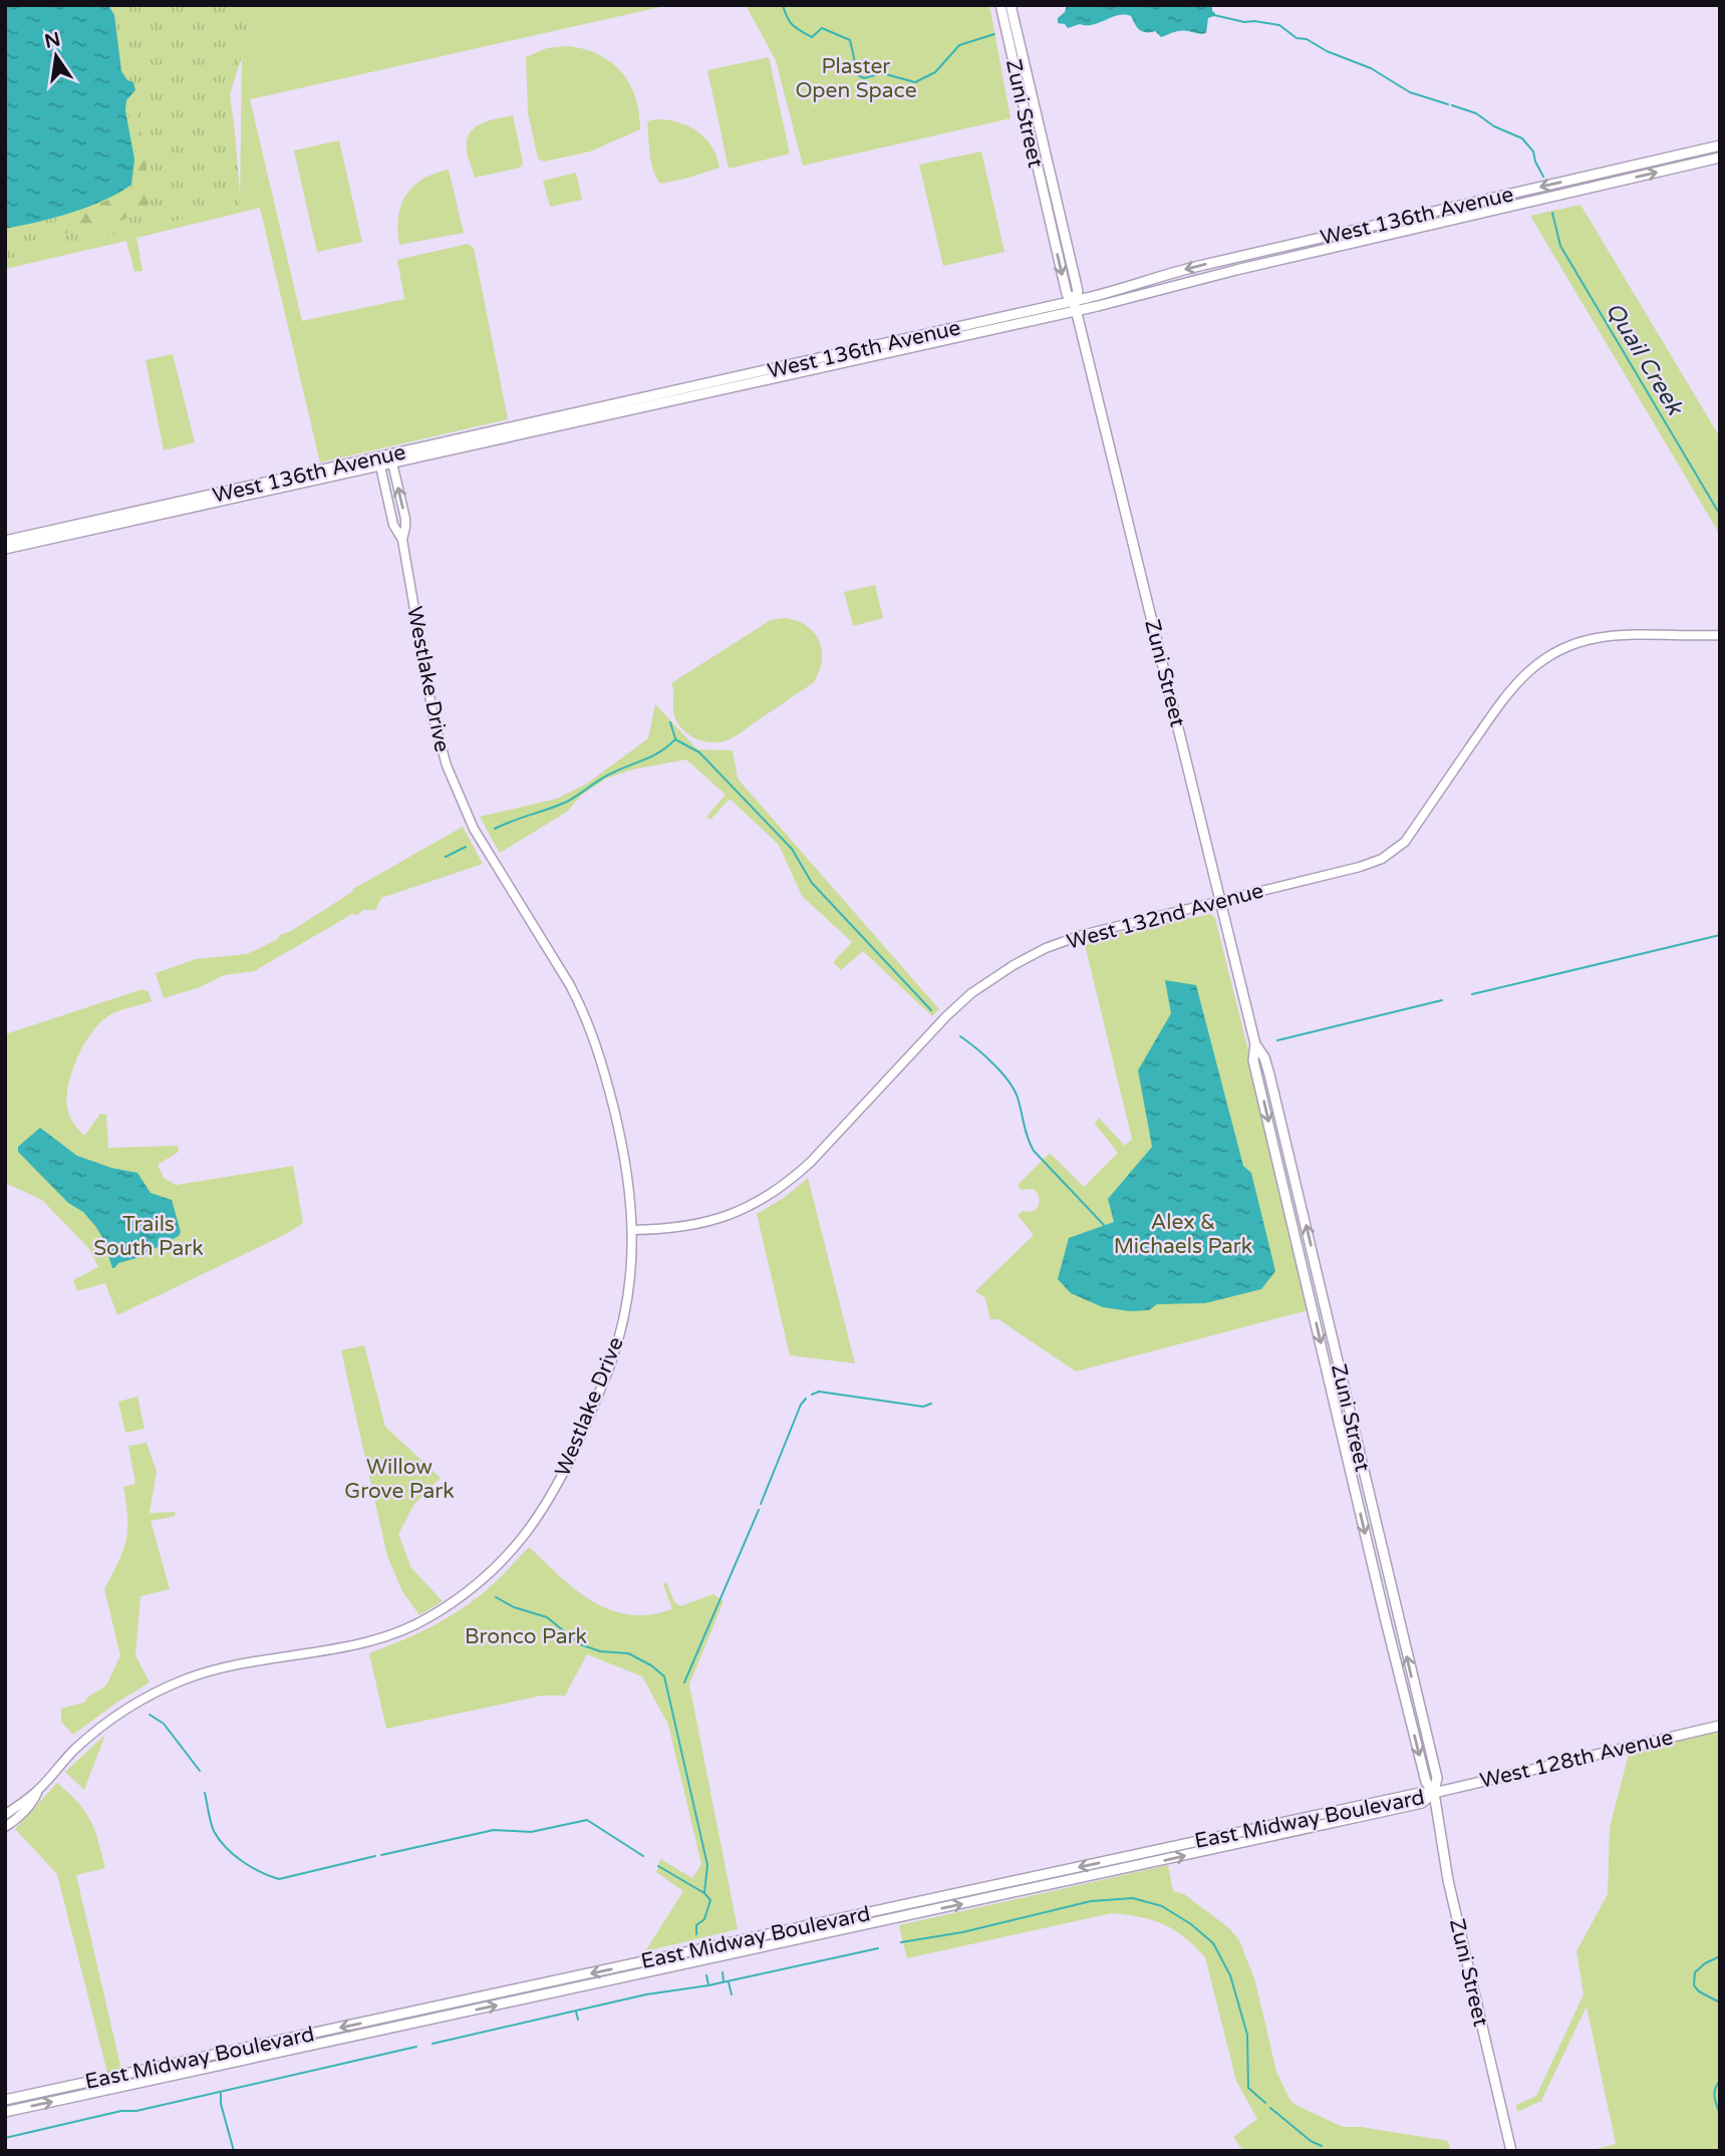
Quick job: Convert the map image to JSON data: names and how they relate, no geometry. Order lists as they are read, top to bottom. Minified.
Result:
{"streets":{"main road":["Zuni Street","West 136th Avenue","West 128th Avenue","East Midway Boulevard"],"street":["Westlake Drive","West 132nd Avenue"]},"crossings":[["Zuni Street","West 136th Avenue"],["Zuni Street","West 132nd Avenue"],["Zuni Street","West 128th Avenue"],["Zuni Street","East Midway Boulevard"],["West 136th Avenue","Westlake Drive"],["Westlake Drive","West 132nd Avenue"],["West 128th Avenue","East Midway Boulevard"]],"water":["Quail Creek"],"parks":["Plaster Open Space","Alex & Michaels Park","Trails South Park","Willow Grove Park","Bronco Park"],"north":"top"}
